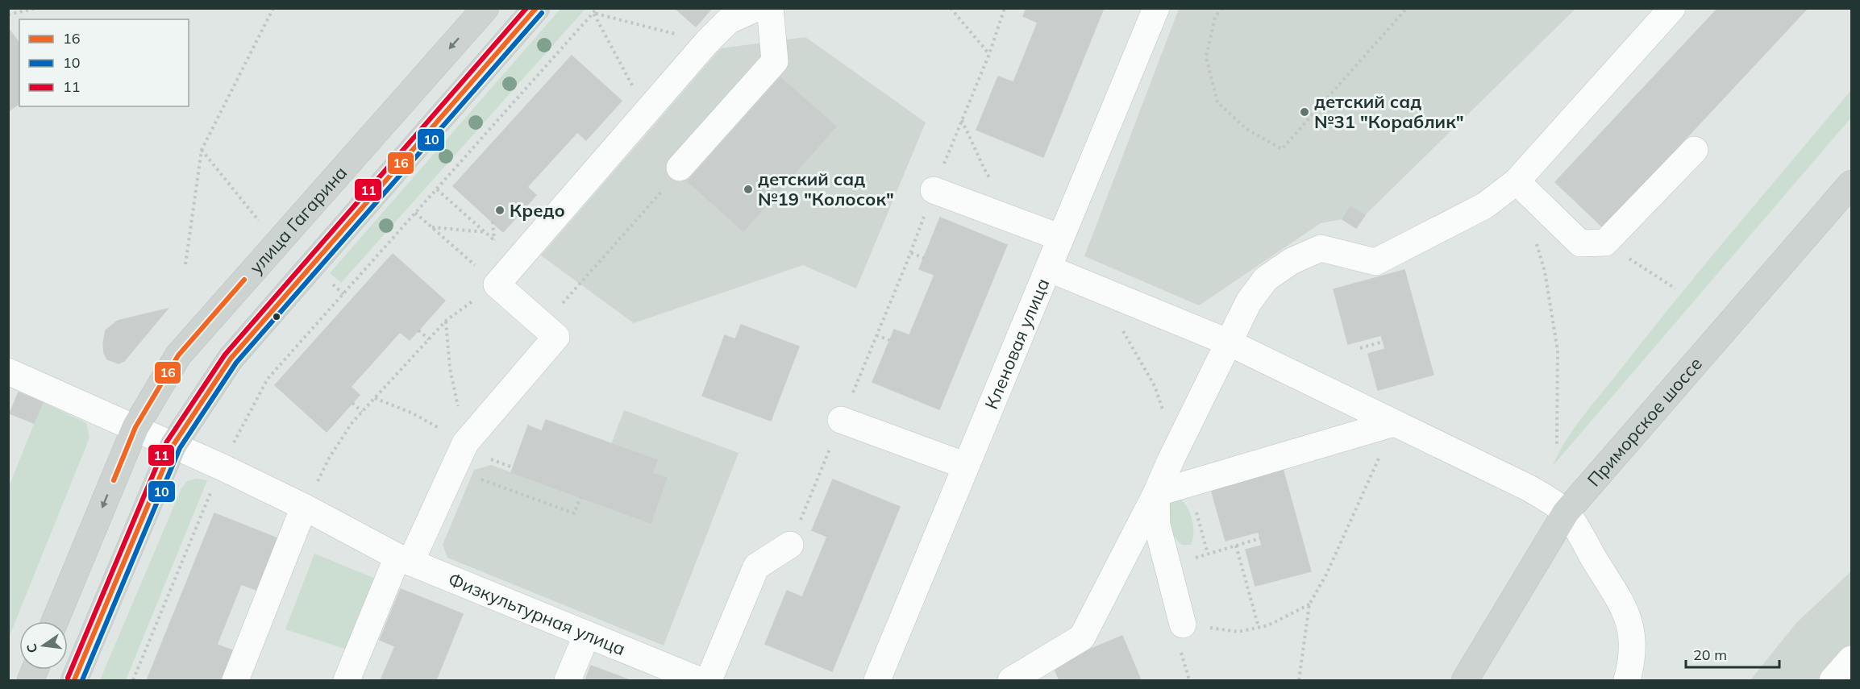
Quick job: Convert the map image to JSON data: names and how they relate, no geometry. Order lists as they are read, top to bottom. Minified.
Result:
{"streets":{"main road":["улица Гагарина","Приморское шоссе"],"street":["Кленовая улица","Физкультурная улица"]},"crossings":[["улица Гагарина","Физкультурная улица"]],"places":["детский сад №31 \"Кораблик\"","детский сад №19 \"Колосок\"","Кредо"],"lines":["transit line 16","transit line 11","transit line 10"],"legend":["16","10","11"],"scale_bar":"20 m","north":"left"}
